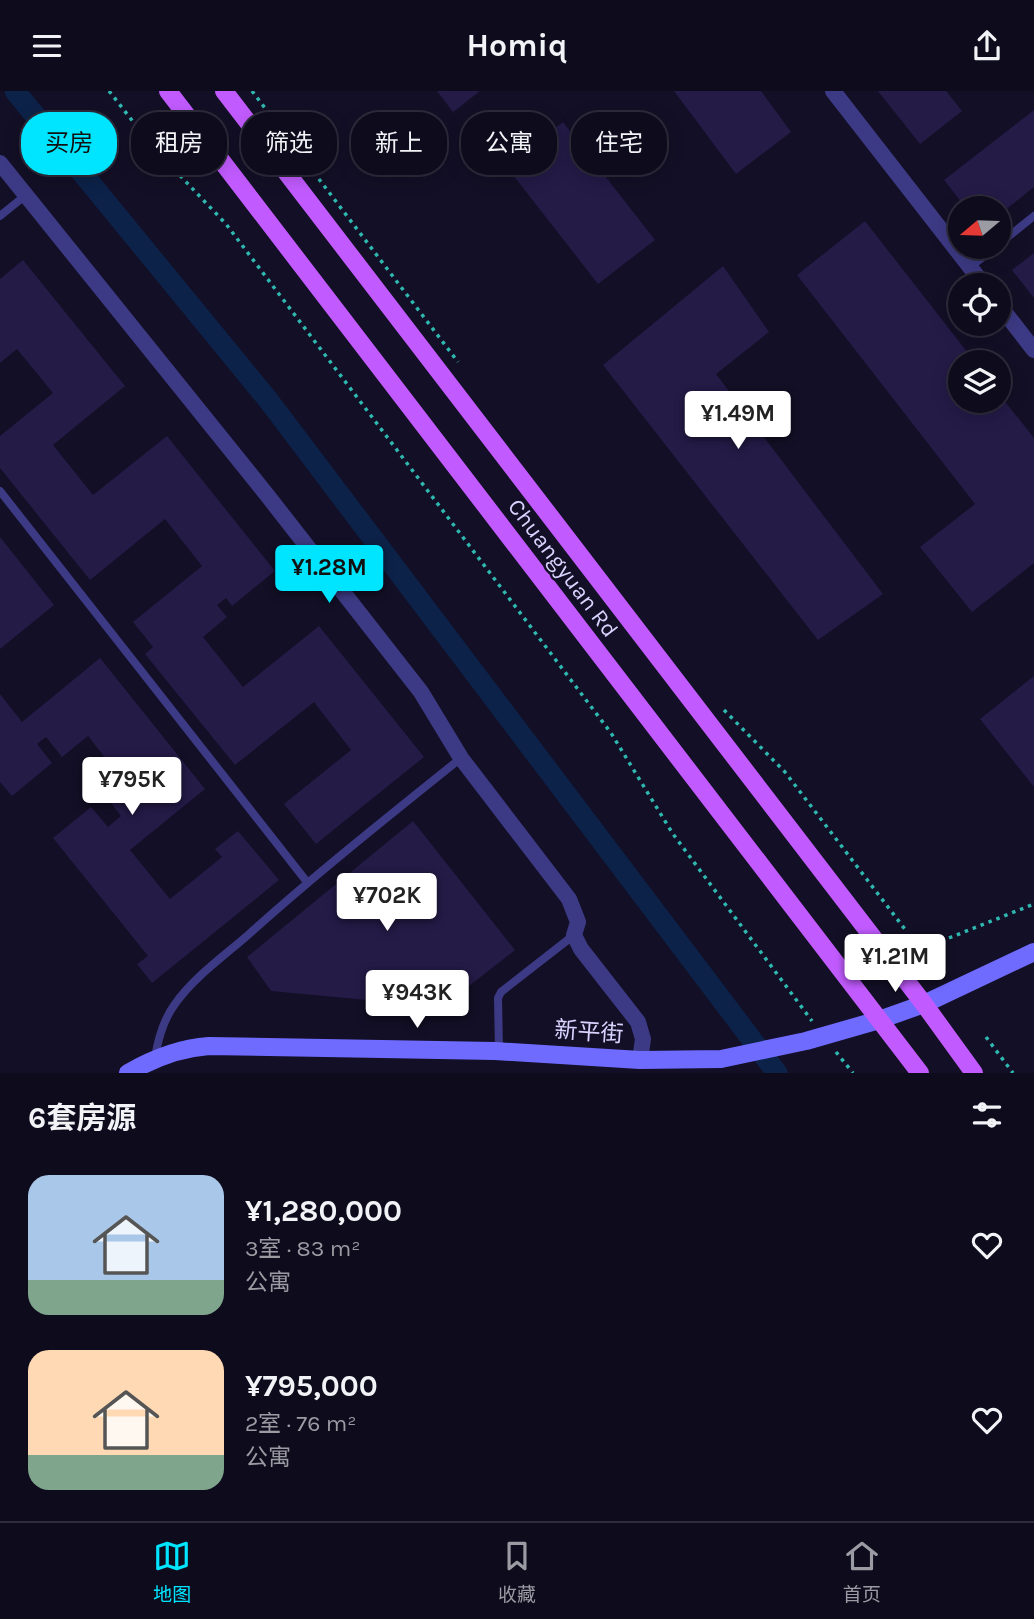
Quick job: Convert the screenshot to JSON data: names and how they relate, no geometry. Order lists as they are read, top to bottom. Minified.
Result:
{"streets":{"main road":["Chuangyuan Rd","新平街"]},"crossings":[["Chuangyuan Rd","新平街"]],"north":"left","page":{"header":"Homiq","chip":["买房","租房","筛选","新上","公寓","住宅"],"price":["¥1.49M","¥1.28M","¥795K","¥702K","¥1.21M","¥943K"],"heading":"6套房源","list":[{"name":"¥1,280,000","note":"3室 · 83 m² · 公寓"},{"name":"¥795,000","note":"2室 · 76 m² · 公寓"}],"tabs":["地图","收藏","首页"]}}
